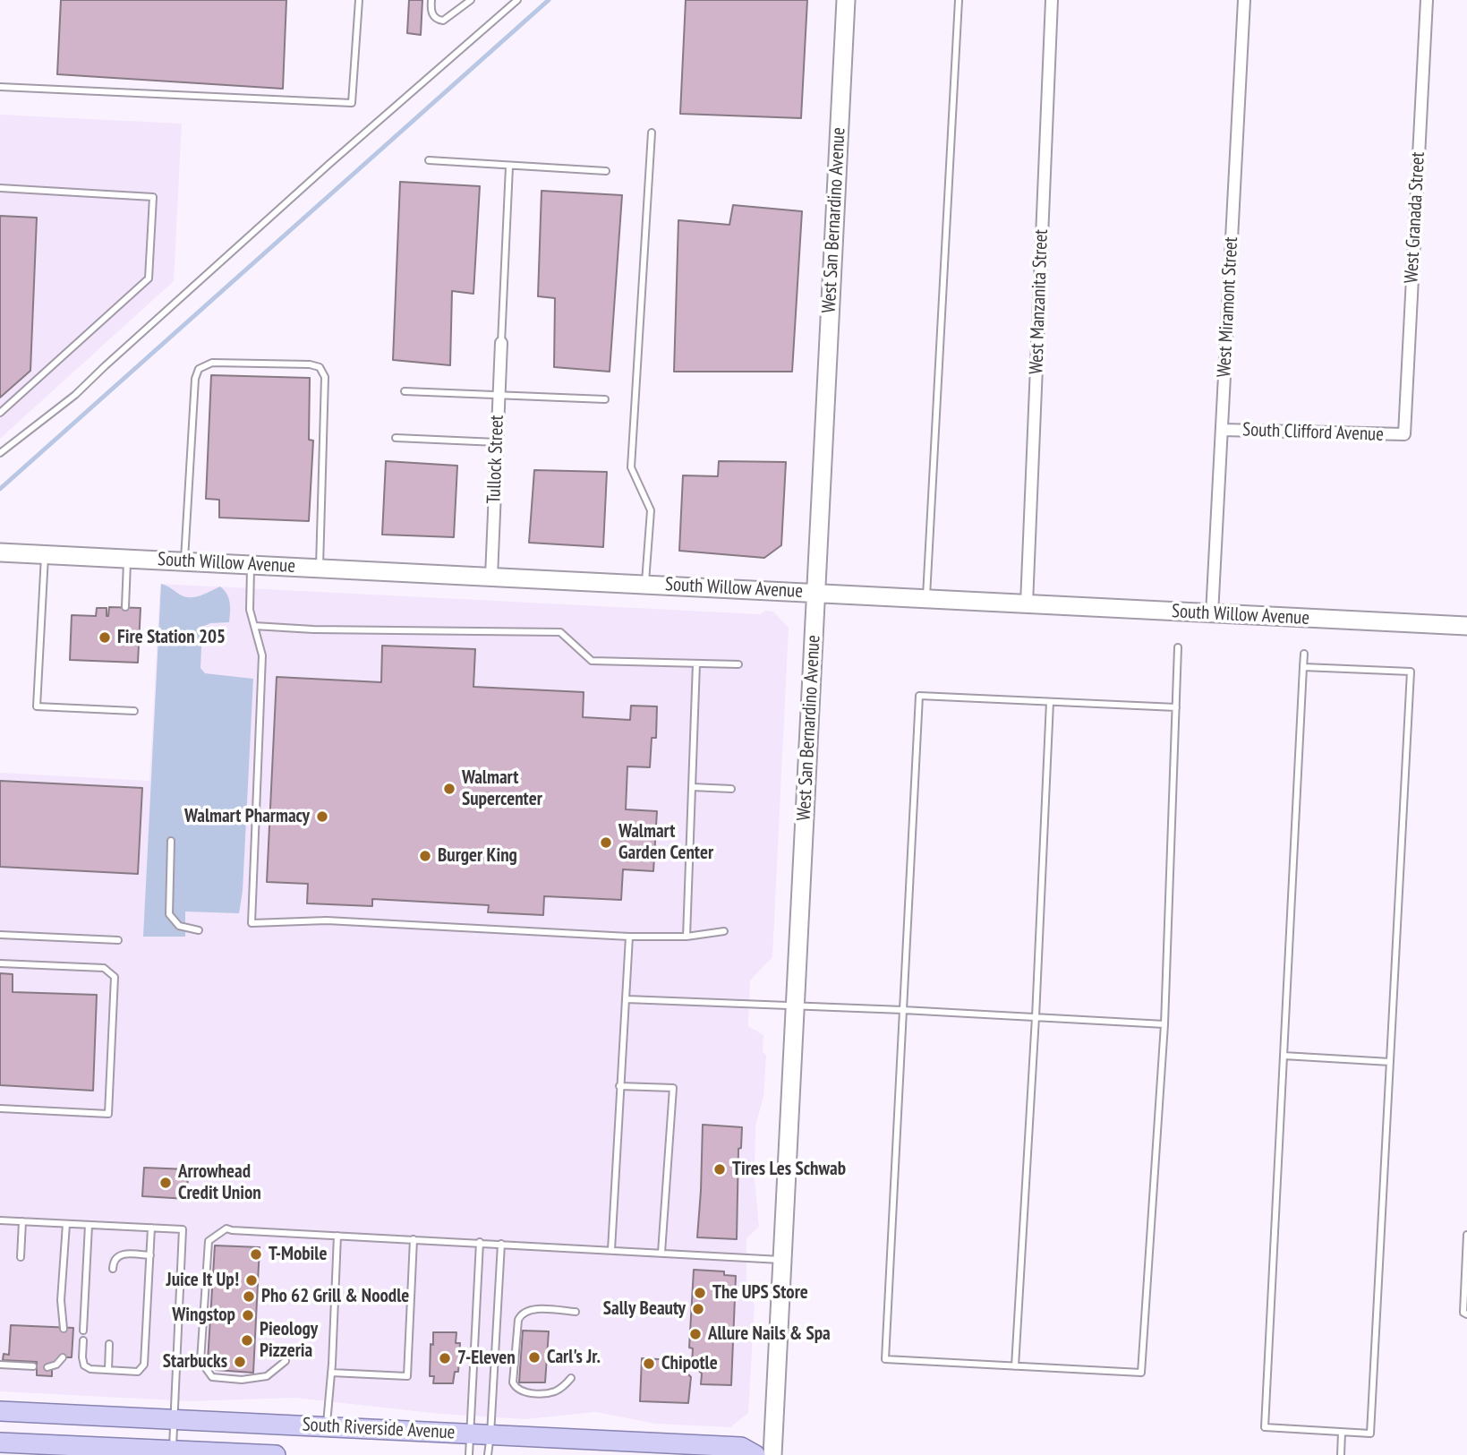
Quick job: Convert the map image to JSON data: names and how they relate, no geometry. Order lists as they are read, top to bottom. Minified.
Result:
{"streets":{"main road":["South Riverside Avenue"],"street":["West Granada Street","West San Bernardino Avenue","West Manzanita Street","West Miramont Street","South Clifford Avenue","Tullock Street","South Willow Avenue"]},"crossings":[["West Granada Street","South Clifford Avenue"],["West San Bernardino Avenue","South Willow Avenue"],["West Manzanita Street","South Willow Avenue"],["West Miramont Street","South Clifford Avenue"],["West Miramont Street","South Willow Avenue"],["Tullock Street","South Willow Avenue"]],"places":["Fire Station 205","Walmart Supercenter","Walmart Pharmacy","Walmart Garden Center","Burger King","Tires Les Schwab","Arrowhead Credit Union","T-Mobile","Juice It Up!","The UPS Store","Pho 62 Grill & Noodle","Sally Beauty","Wingstop","Allure Nails & Spa","Pieology Pizzeria","Carl's Jr.","7-Eleven","Starbucks","Chipotle"]}
